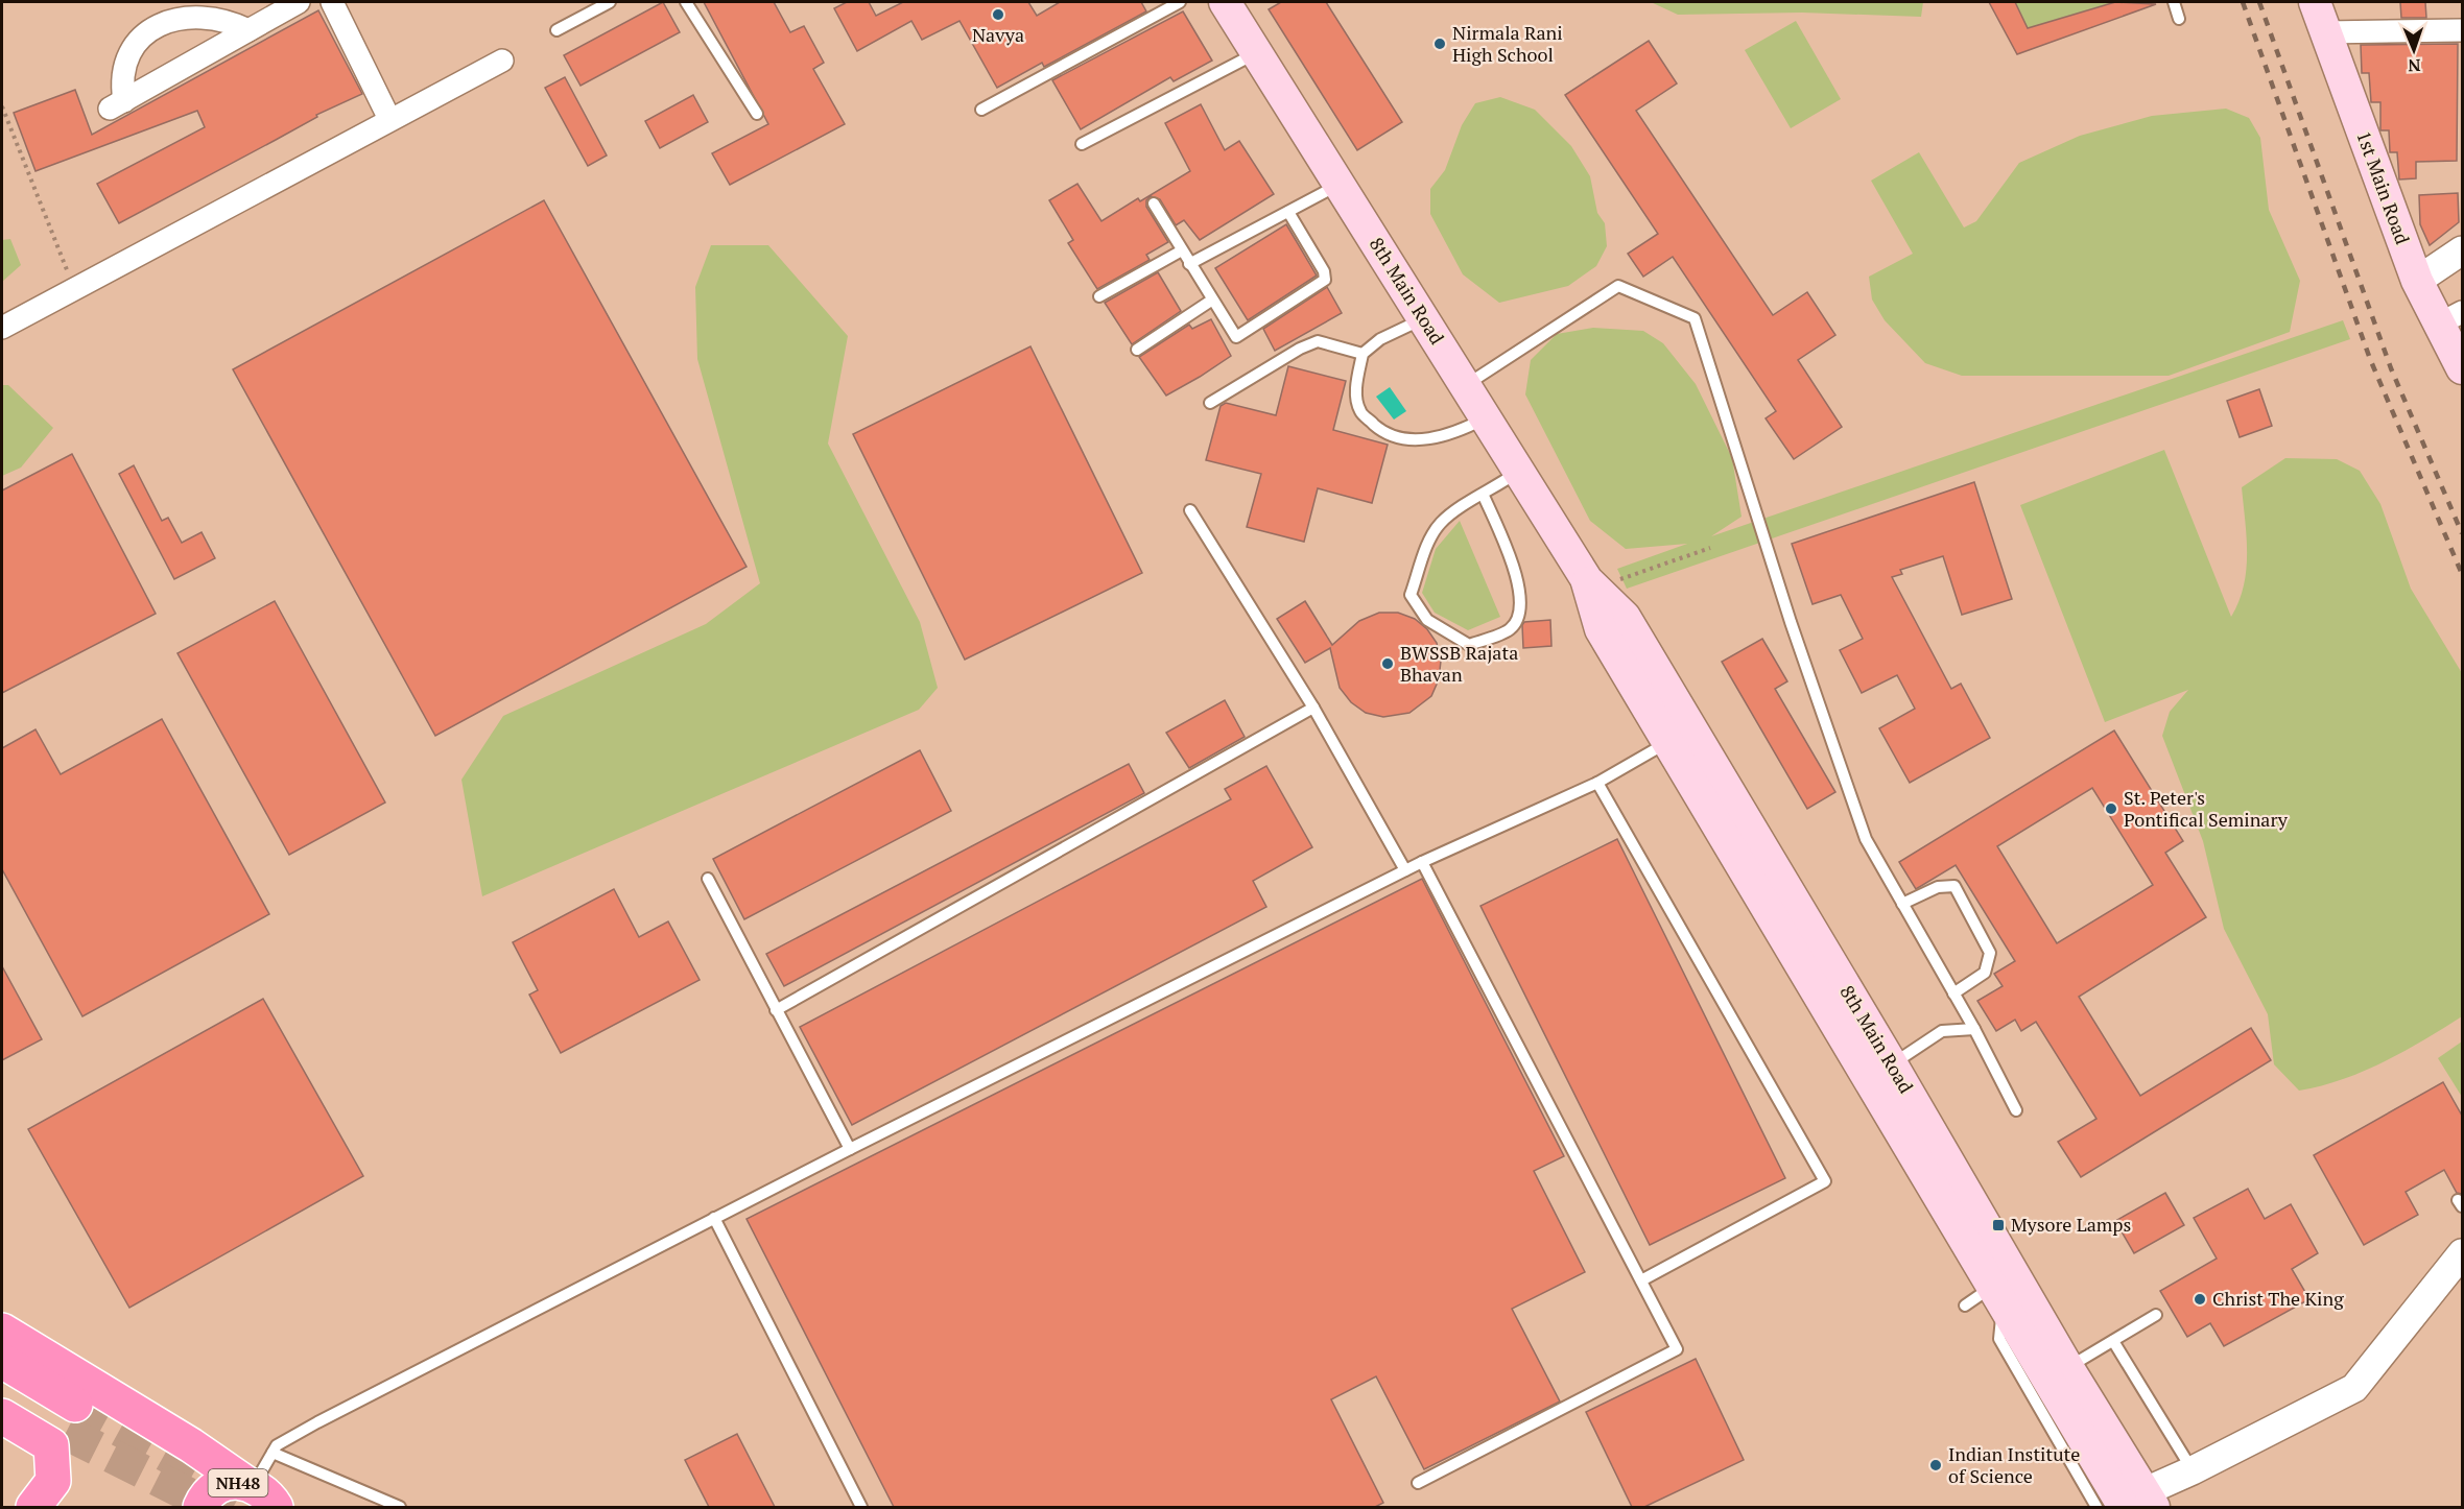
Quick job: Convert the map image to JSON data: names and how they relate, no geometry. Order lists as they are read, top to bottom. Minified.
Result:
{"streets":{"highway":["NH48"],"main road":["1st Main Road","8th Main Road"]},"places":{"other":["Navya","Nirmala Rani High School","BWSSB Rajata Bhavan","St. Peter's Pontifical Seminary","Christ The King","Indian Institute of Science"],"transit":["Mysore Lamps"]},"north":"bottom"}
